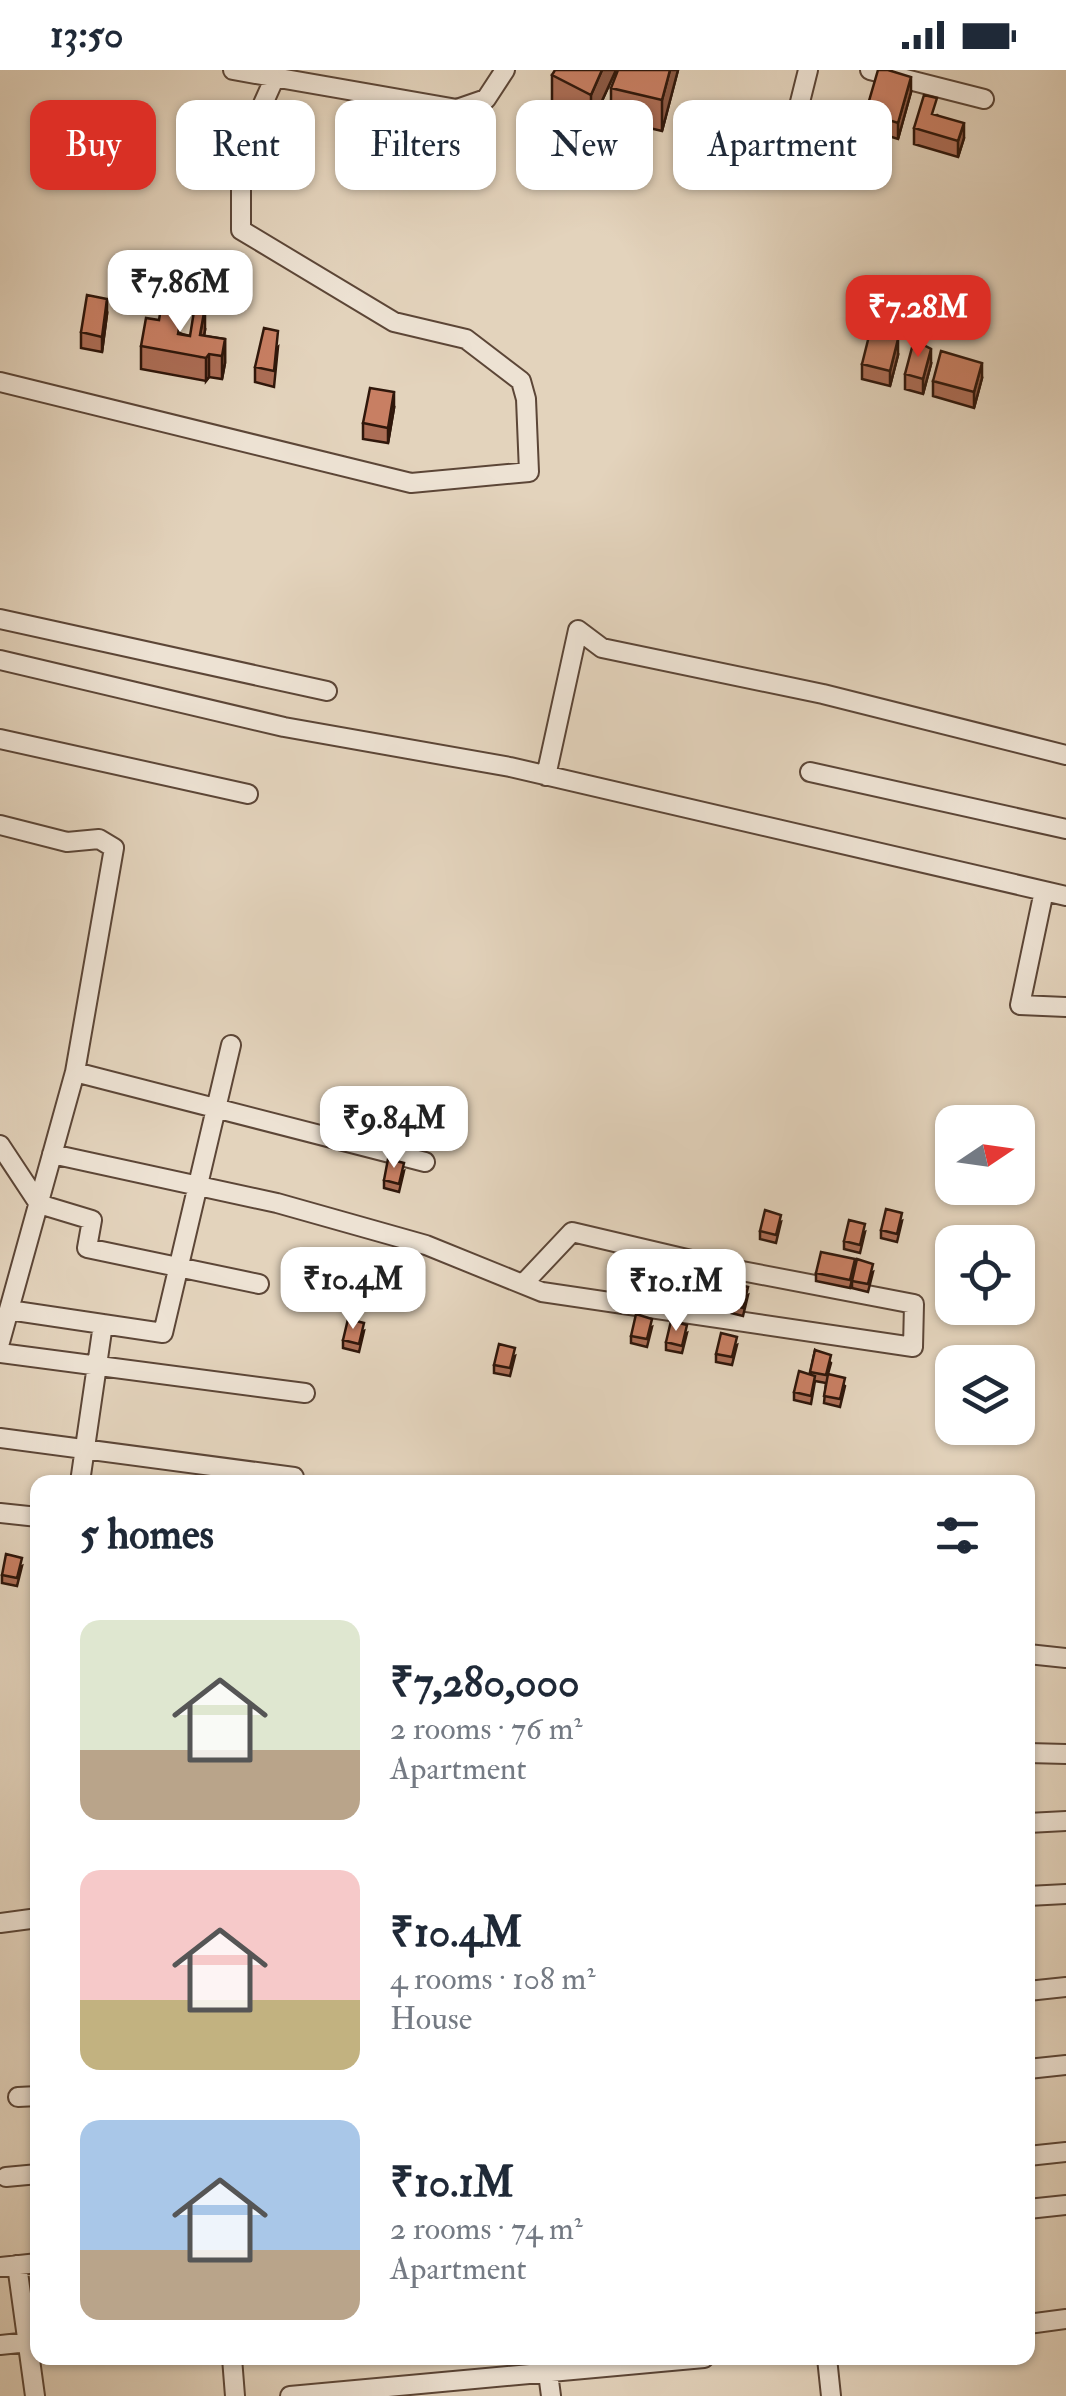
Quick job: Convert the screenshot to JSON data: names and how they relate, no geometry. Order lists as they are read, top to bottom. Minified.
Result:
{"north":"right","page":{"status":"13:50","chip":["Buy","Rent","Filters","New","Apartment"],"price":["₹7.86M","₹7.28M","₹9.84M","₹10.4M","₹10.1M"],"heading":"5 homes","list":[{"name":"₹7,280,000","note":"2 rooms · 76 m² · Apartment"},{"name":"₹10.4M","note":"4 rooms · 108 m² · House"},{"name":"₹10.1M","note":"2 rooms · 74 m² · Apartment"}]}}
